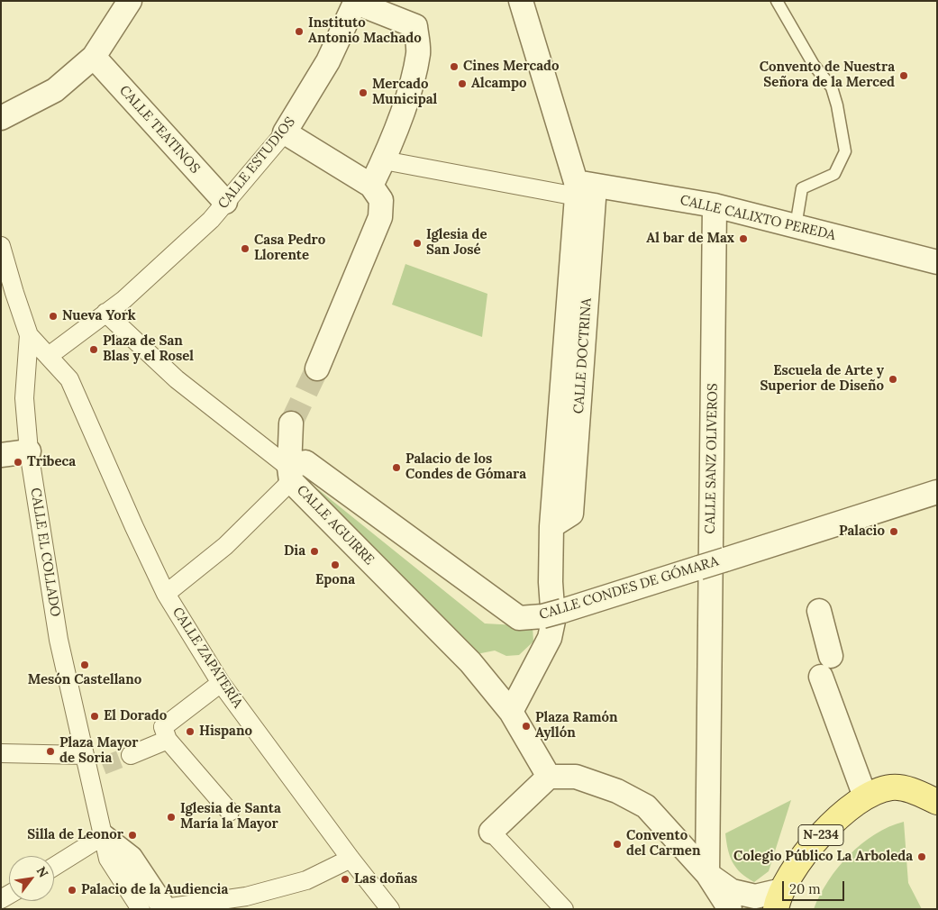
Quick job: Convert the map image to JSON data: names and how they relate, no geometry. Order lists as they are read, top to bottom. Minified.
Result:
{"streets":{"main road":["N-234"],"street":["CALLE TEATINOS","CALLE ESTUDIOS","CALLE CALIXTO PEREDA","CALLE DOCTRINA","CALLE SANZ OLIVEROS","CALLE AGUIRRE","CALLE EL COLLADO","CALLE CONDES DE GÓMARA","CALLE ZAPATERÍA"]},"crossings":[["CALLE TEATINOS","CALLE ESTUDIOS"],["CALLE ESTUDIOS","CALLE AGUIRRE"],["CALLE CALIXTO PEREDA","CALLE DOCTRINA"],["CALLE CALIXTO PEREDA","CALLE SANZ OLIVEROS"],["CALLE DOCTRINA","CALLE CONDES DE GÓMARA"],["CALLE AGUIRRE","CALLE CONDES DE GÓMARA"]],"places":["Instituto Antonio Machado","Cines Mercado","Convento de Nuestra Señora de la Merced","Alcampo","Mercado Municipal","Al bar de Max","Iglesia de San José","Casa Pedro Llorente","Nueva York","Plaza de San Blas y el Rosel","Escuela de Arte y Superior de Diseño","Tribeca","Palacio de los Condes de Gómara","Palacio","Dia","Epona","Mesón Castellano","El Dorado","Plaza Ramón Ayllón","Hispano","Plaza Mayor de Soria","Iglesia de Santa María la Mayor","Silla de Leonor","Convento del Carmen","Colegio Público La Arboleda","Las doñas","Palacio de la Audiencia"],"scale_bar":"20 m","north":"top right"}
